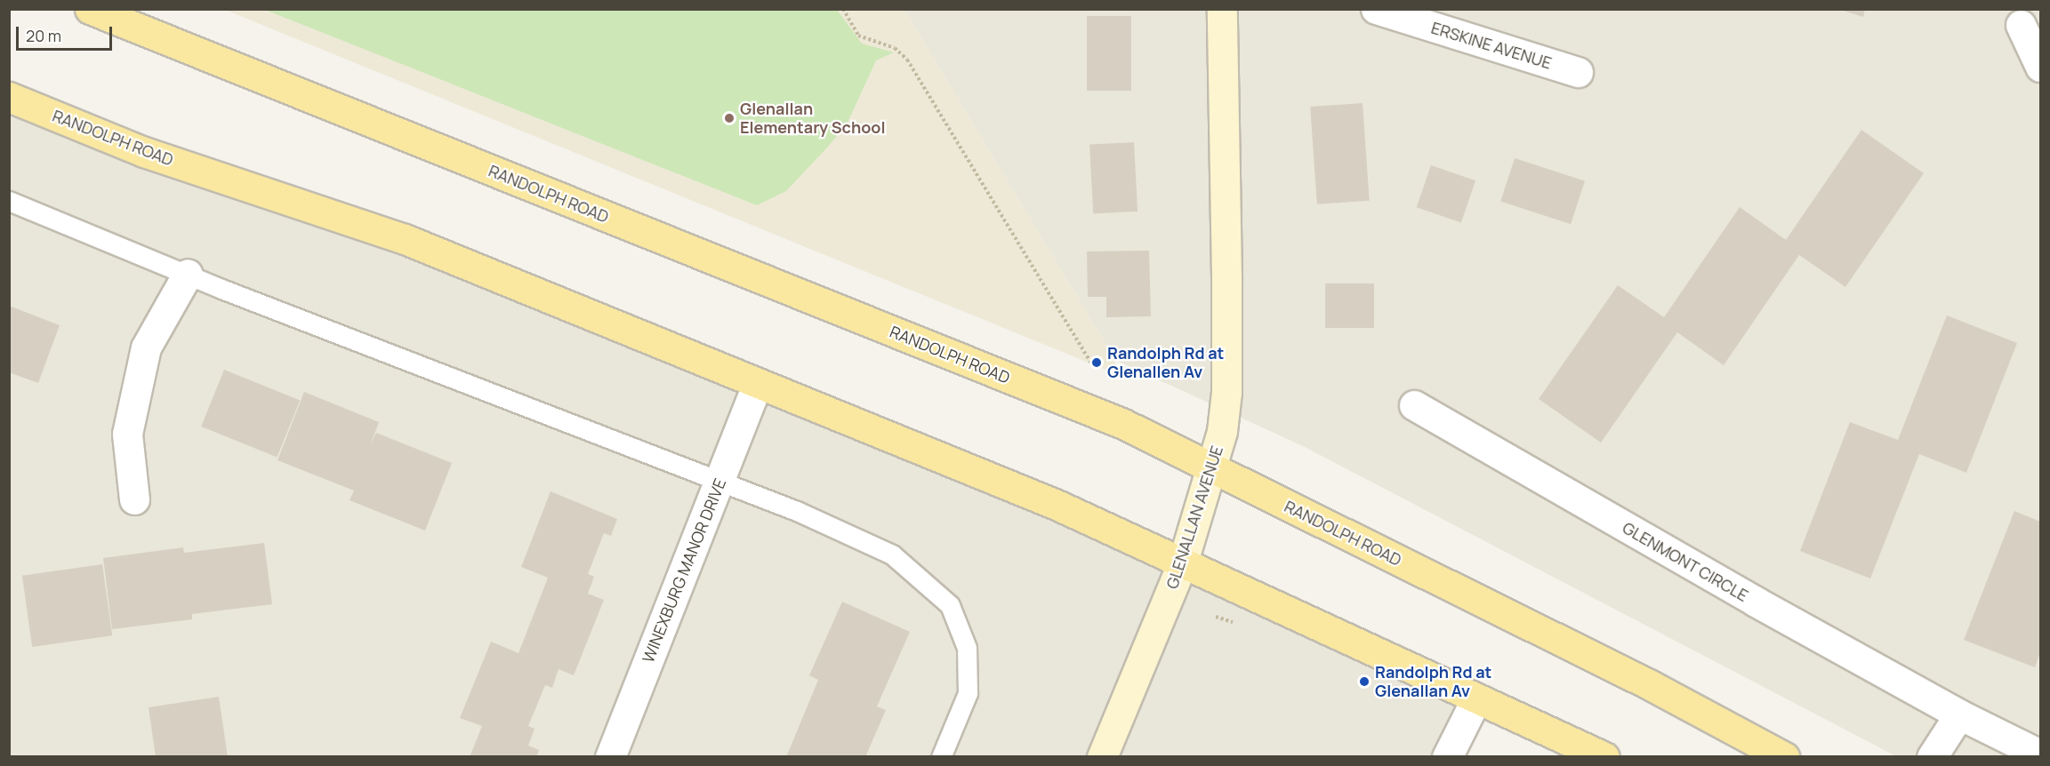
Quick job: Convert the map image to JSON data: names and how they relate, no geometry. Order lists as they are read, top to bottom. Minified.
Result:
{"streets":{"main road":["RANDOLPH ROAD"],"street":["ERSKINE AVENUE","GLENALLAN AVENUE","GLENMONT CIRCLE","WINEXBURG MANOR DRIVE"]},"crossings":[["RANDOLPH ROAD","GLENALLAN AVENUE"],["RANDOLPH ROAD","WINEXBURG MANOR DRIVE"]],"places":["Glenallan Elementary School","Randolph Rd at Glenallen Av","Randolph Rd at Glenallan Av"],"scale_bar":"20 m"}
